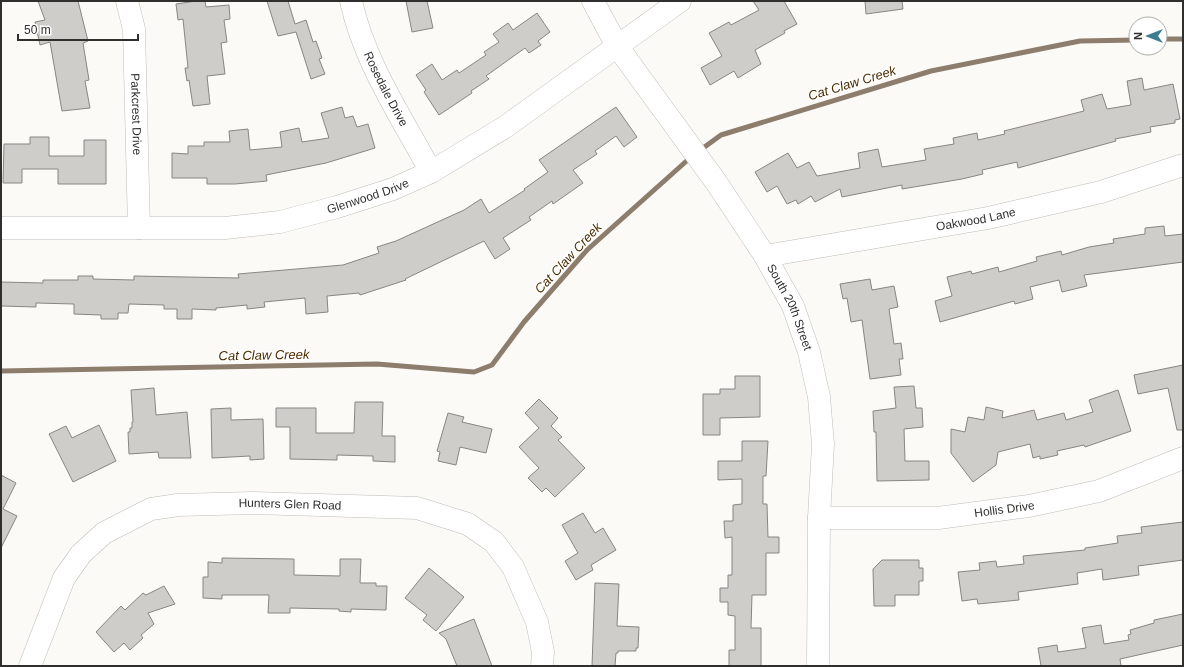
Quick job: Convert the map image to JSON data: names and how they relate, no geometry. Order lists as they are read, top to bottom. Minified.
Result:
{"streets":{"street":["Rosedale Drive","Parkcrest Drive","Glenwood Drive","Oakwood Lane","South 20th Street","Hunters Glen Road","Hollis Drive"]},"crossings":[["Rosedale Drive","Glenwood Drive"],["Parkcrest Drive","Glenwood Drive"],["Glenwood Drive","South 20th Street"],["Oakwood Lane","South 20th Street"],["South 20th Street","Hollis Drive"]],"water":["Cat Claw Creek"],"scale_bar":"50 m","north":"left"}
